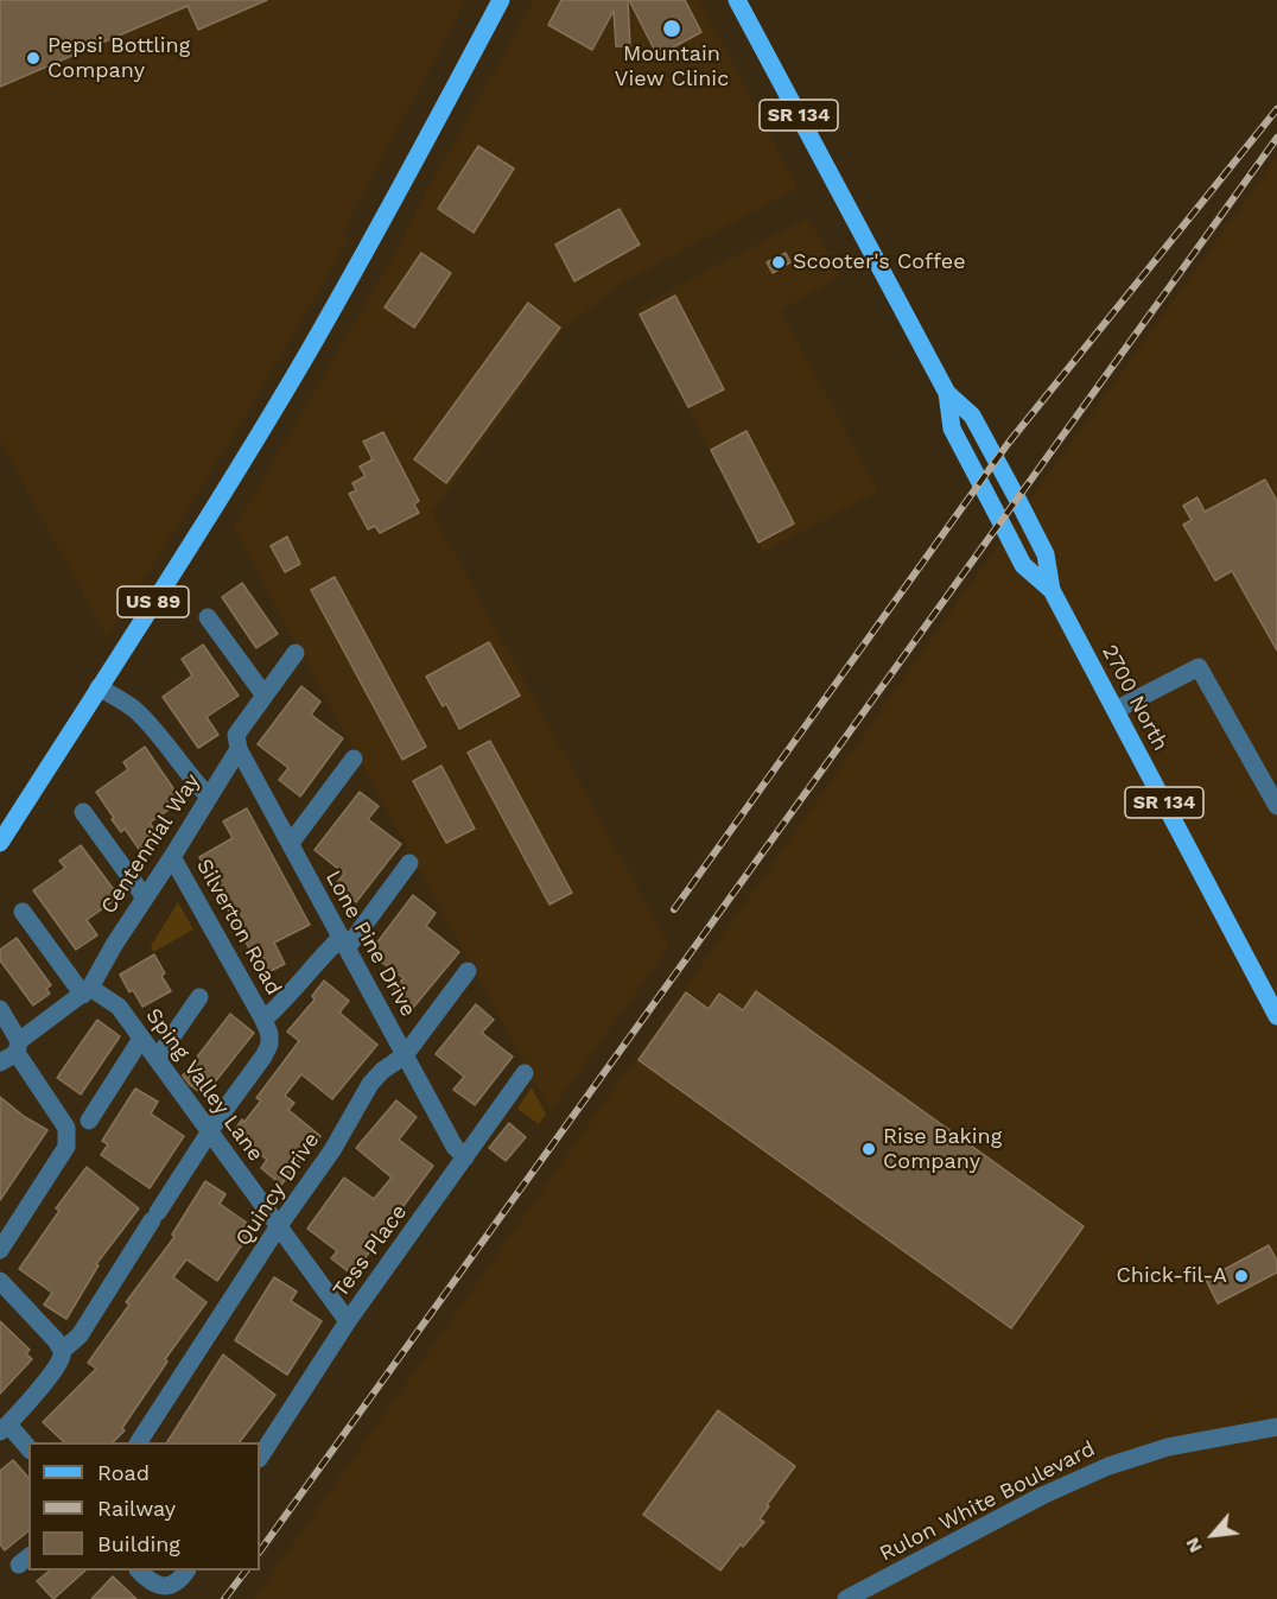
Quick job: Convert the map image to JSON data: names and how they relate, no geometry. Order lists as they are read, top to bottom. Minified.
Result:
{"streets":{"main road":["SR 134","US 89","2700 North"],"street":["Centennial Way","Silverton Road","Lone Pine Drive","Sping Valley Lane","Quincy Drive","Tess Place","Rulon White Boulevard"]},"crossings":[["Centennial Way","Silverton Road"],["Centennial Way","Lone Pine Drive"],["Centennial Way","Sping Valley Lane"],["Lone Pine Drive","Quincy Drive"],["Lone Pine Drive","Tess Place"],["Sping Valley Lane","Quincy Drive"],["Sping Valley Lane","Tess Place"]],"places":["Mountain View Clinic","Pepsi Bottling Company","Scooter's Coffee","Rise Baking Company","Chick-fil-A"],"legend":["Road","Railway","Building"],"north":"bottom left"}
